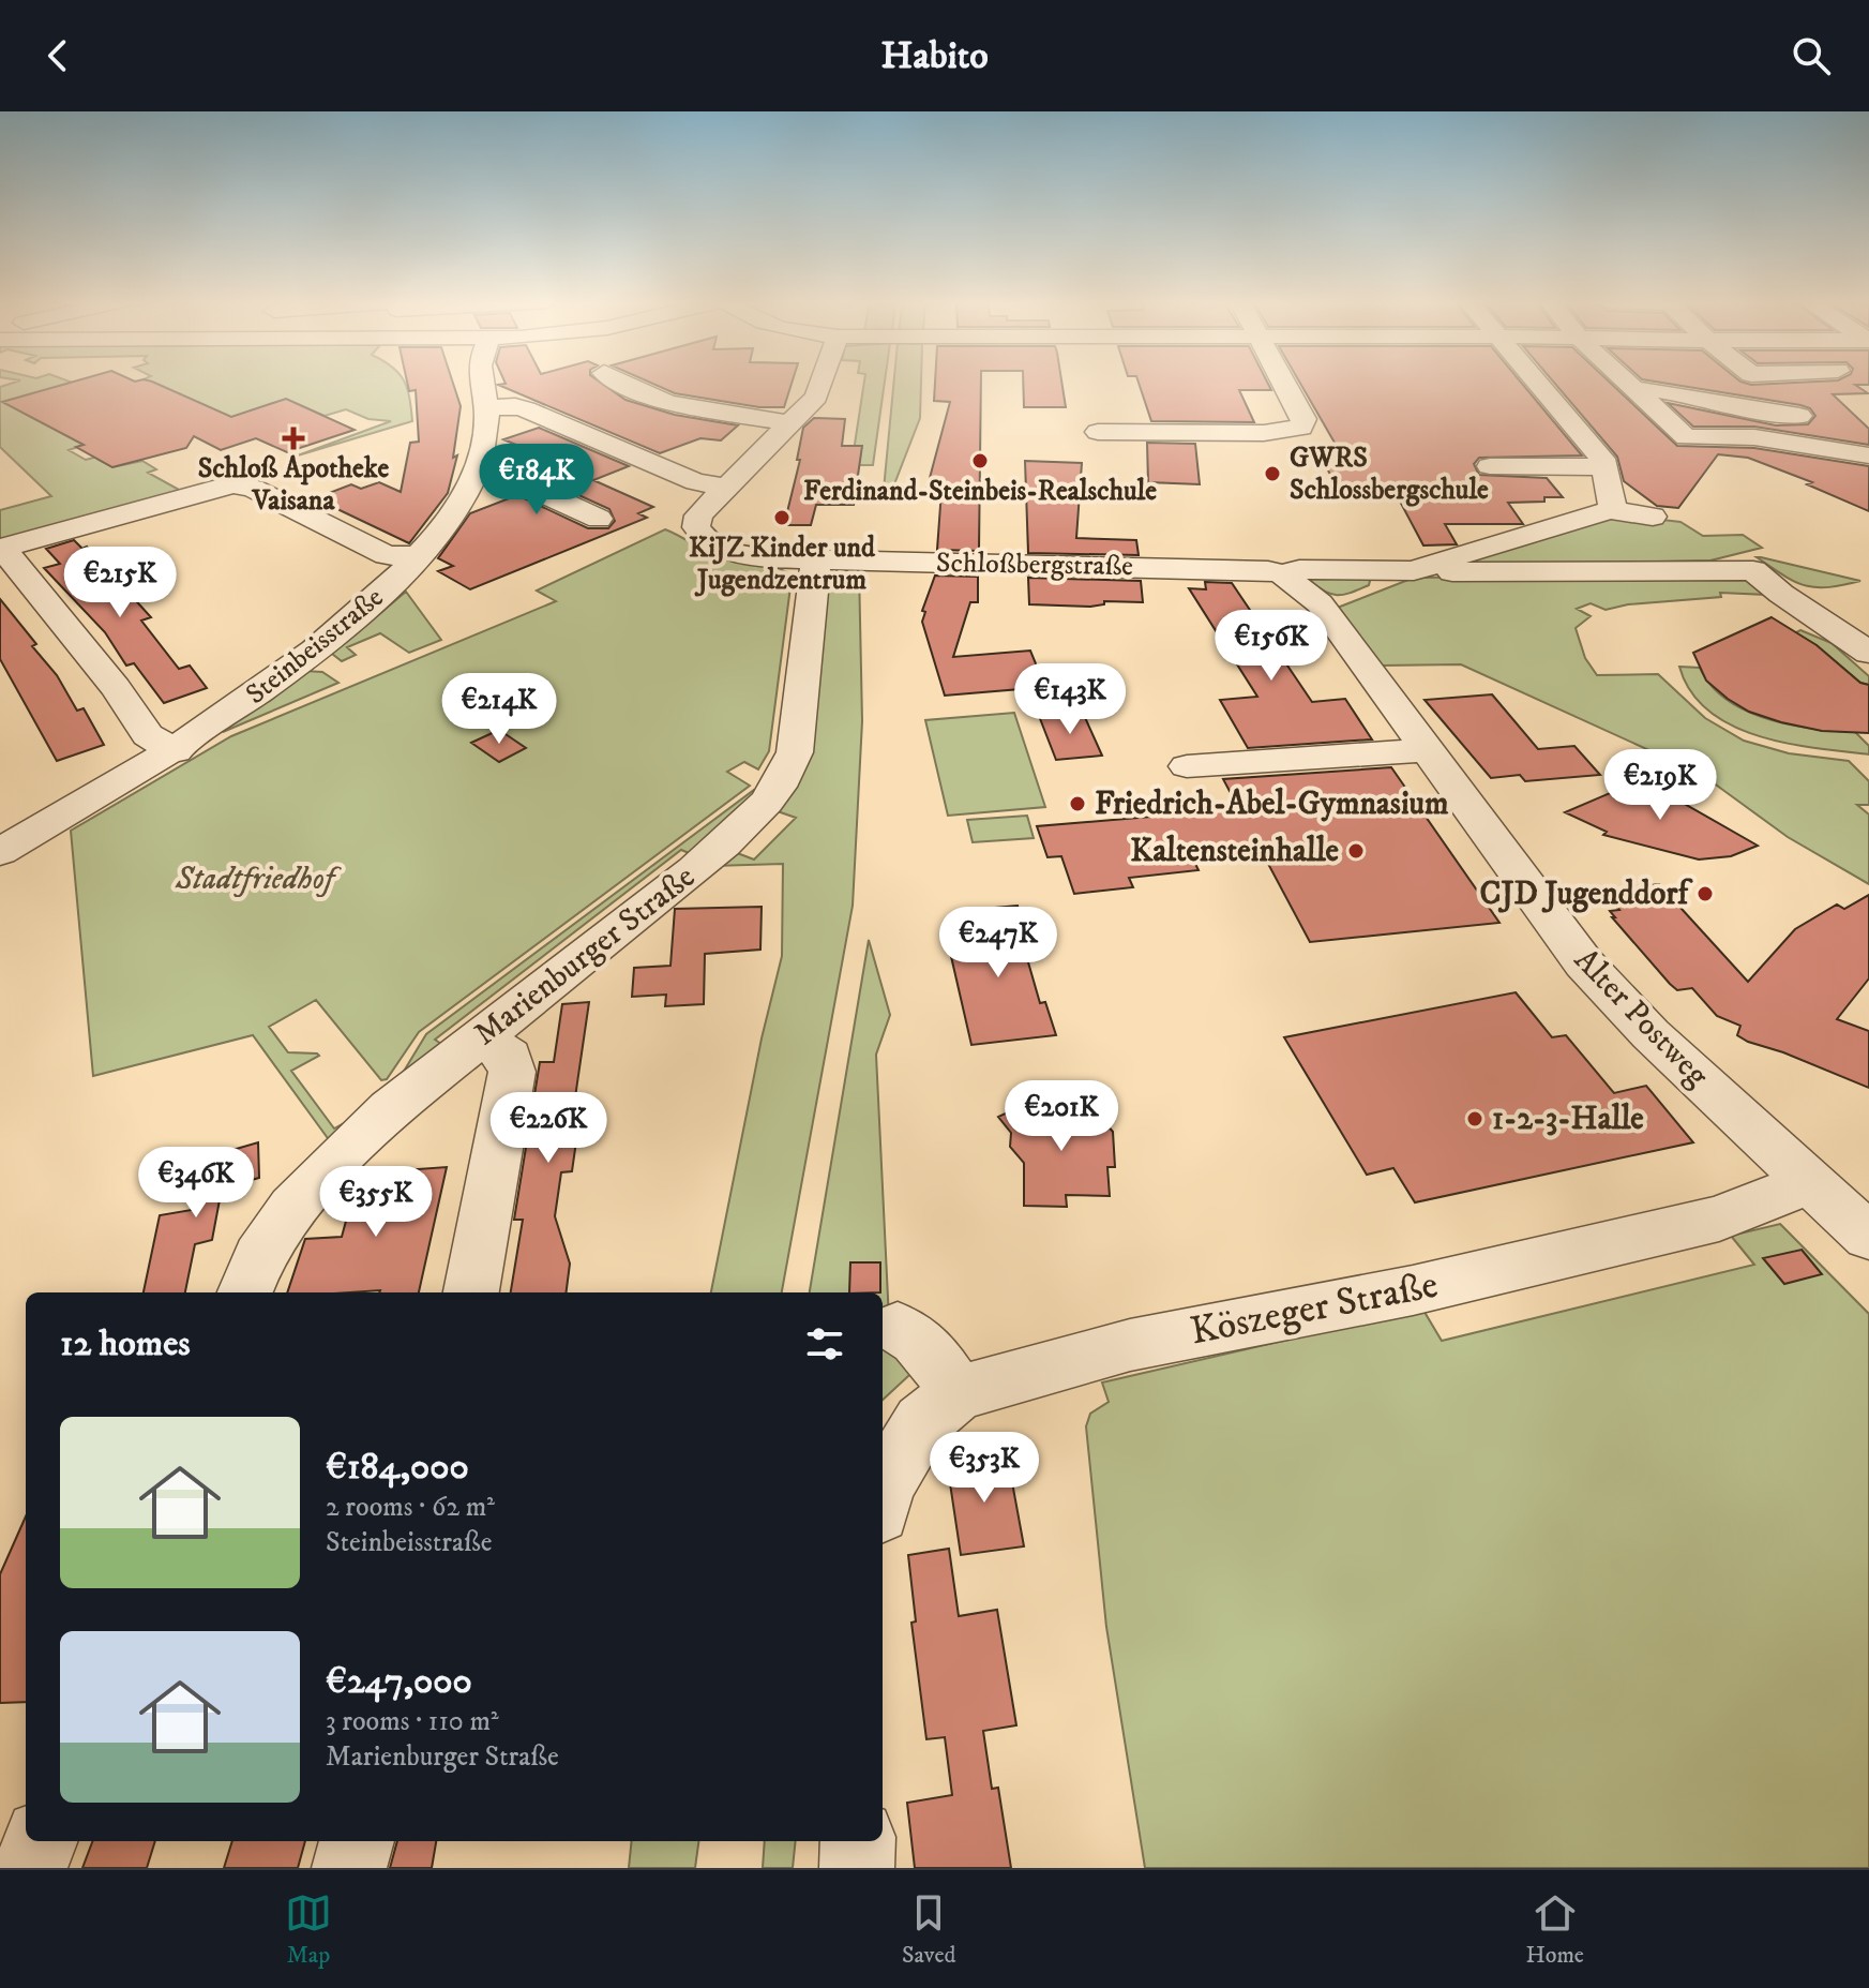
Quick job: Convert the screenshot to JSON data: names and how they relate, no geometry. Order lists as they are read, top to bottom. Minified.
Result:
{"streets":{"street":["Schloßbergstraße","Steinbeisstraße","Marienburger Straße","Alter Postweg","Köszeger Straße"]},"crossings":[["Schloßbergstraße","Marienburger Straße"],["Schloßbergstraße","Alter Postweg"],["Alter Postweg","Köszeger Straße"]],"parks":["Stadtfriedhof"],"places":{"health":["Schloß Apotheke Vaisana"],"other":["Ferdinand-Steinbeis-Realschule","GWRS Schlossbergschule","KiJZ Kinder und Jugendzentrum","Friedrich-Abel-Gymnasium","Kaltensteinhalle","CJD Jugenddorf","1-2-3-Halle"]},"page":{"header":"Habito","price":["€184K","€215K","€156K","€143K","€214K","€219K","€247K","€201K","€226K","€346K","€355K","€353K"],"heading":"12 homes","list":[{"name":"€184,000","note":"2 rooms · 62 m² · Steinbeisstraße"},{"name":"€247,000","note":"3 rooms · 110 m² · Marienburger Straße"}],"tabs":["Map","Saved","Home"]}}
